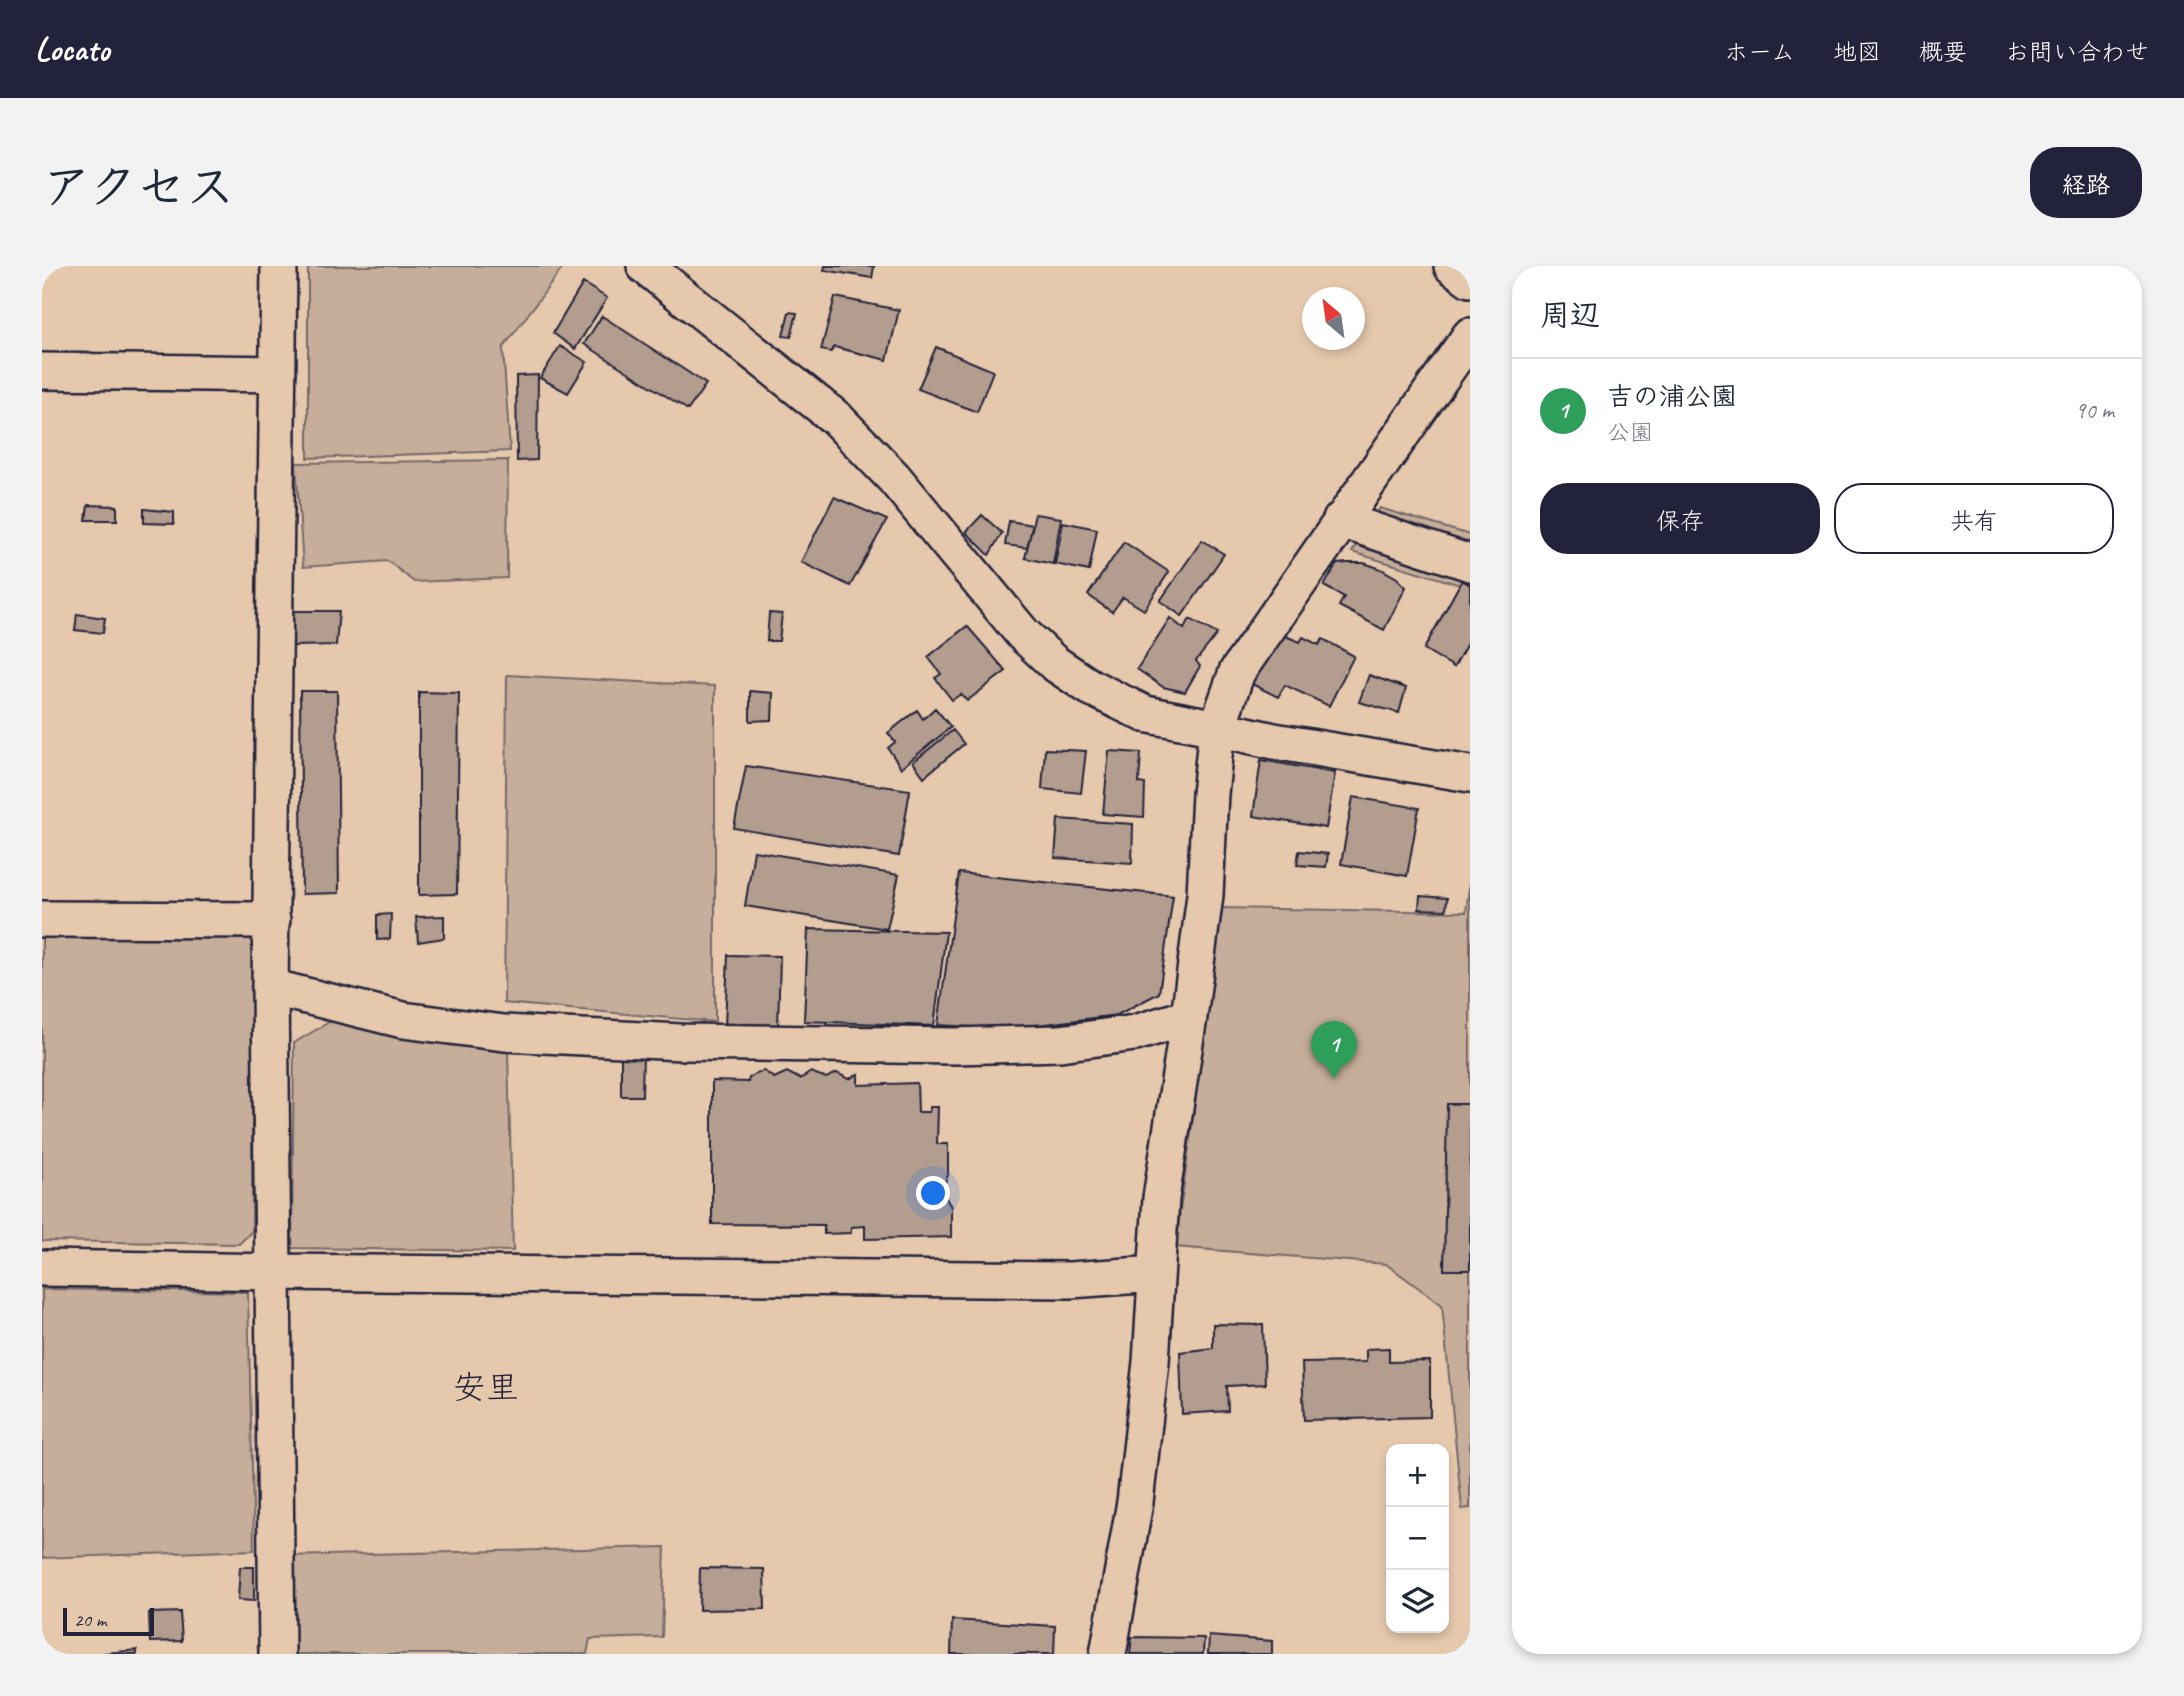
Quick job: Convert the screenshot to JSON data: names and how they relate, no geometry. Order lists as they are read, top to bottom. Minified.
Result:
{"districts":["安里"],"scale_bar":"20 m","north":"top left","page":{"header":"Locato","nav":["ホーム","地図","概要","お問い合わせ"],"title":"アクセス","buttons":["経路",["保存","共有"]],"heading":"周辺","list":[{"mark":"1","name":"吉の浦公園","note":"公園","value":"90 m"}],"pins":"1","map_buttons":["+","−"],"scale":"20 m"}}
